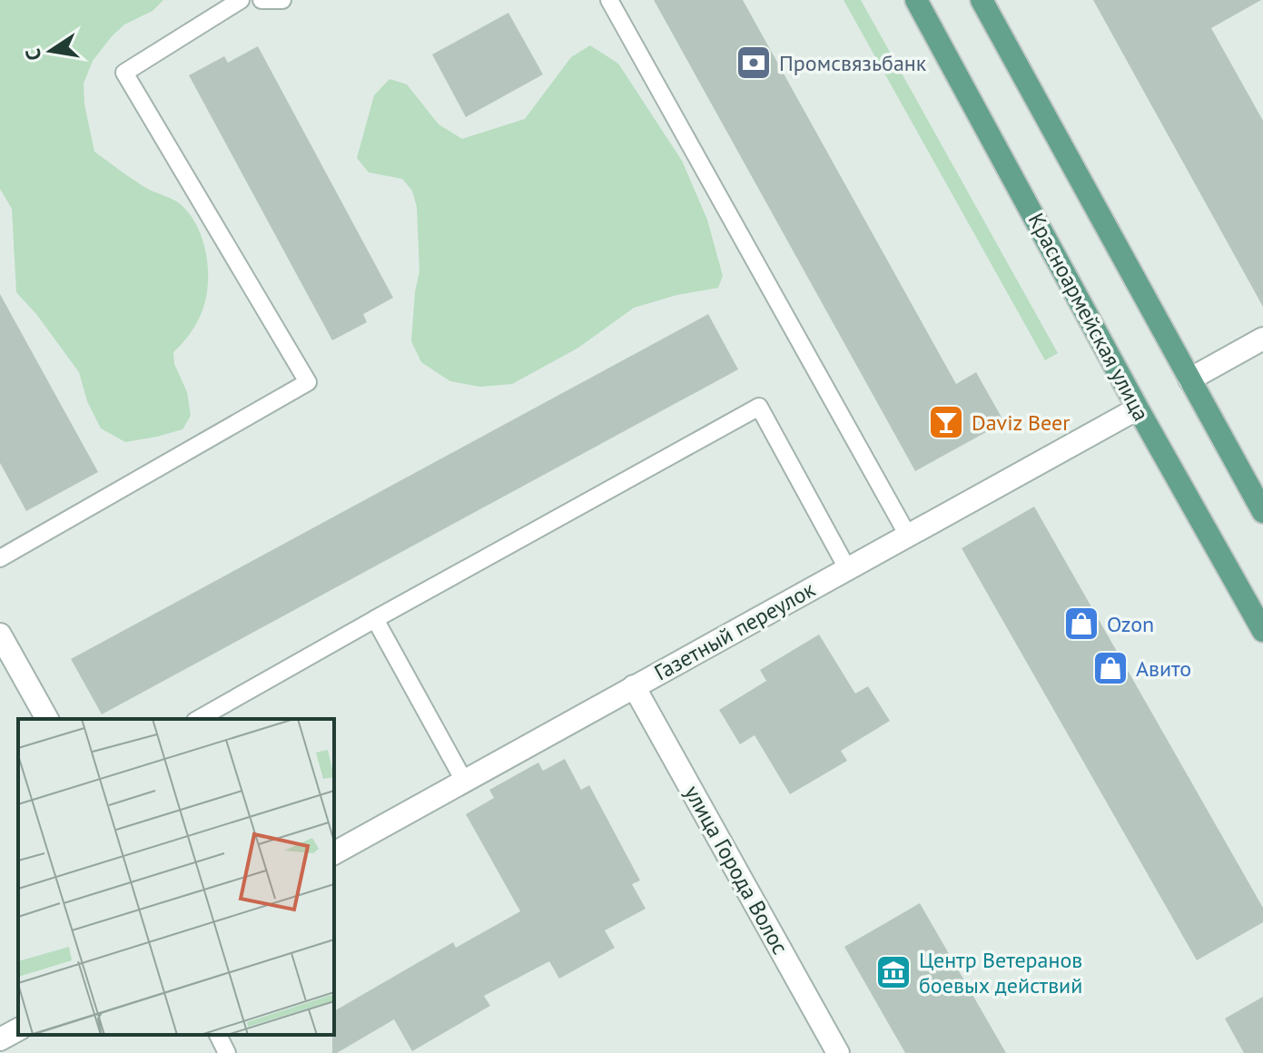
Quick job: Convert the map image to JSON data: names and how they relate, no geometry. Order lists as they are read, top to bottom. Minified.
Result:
{"streets":{"main road":["Красноармейская улица"],"street":["Газетный переулок","улица Города Волос"]},"crossings":[["Красноармейская улица","Газетный переулок"],["Газетный переулок","улица Города Волос"]],"places":{"bank":["Промсвязьбанк"],"bar":["Daviz Beer"],"shop":["Ozon","Авито"],"museum":["Центр Ветеранов боевых действий"]},"north":"left"}
